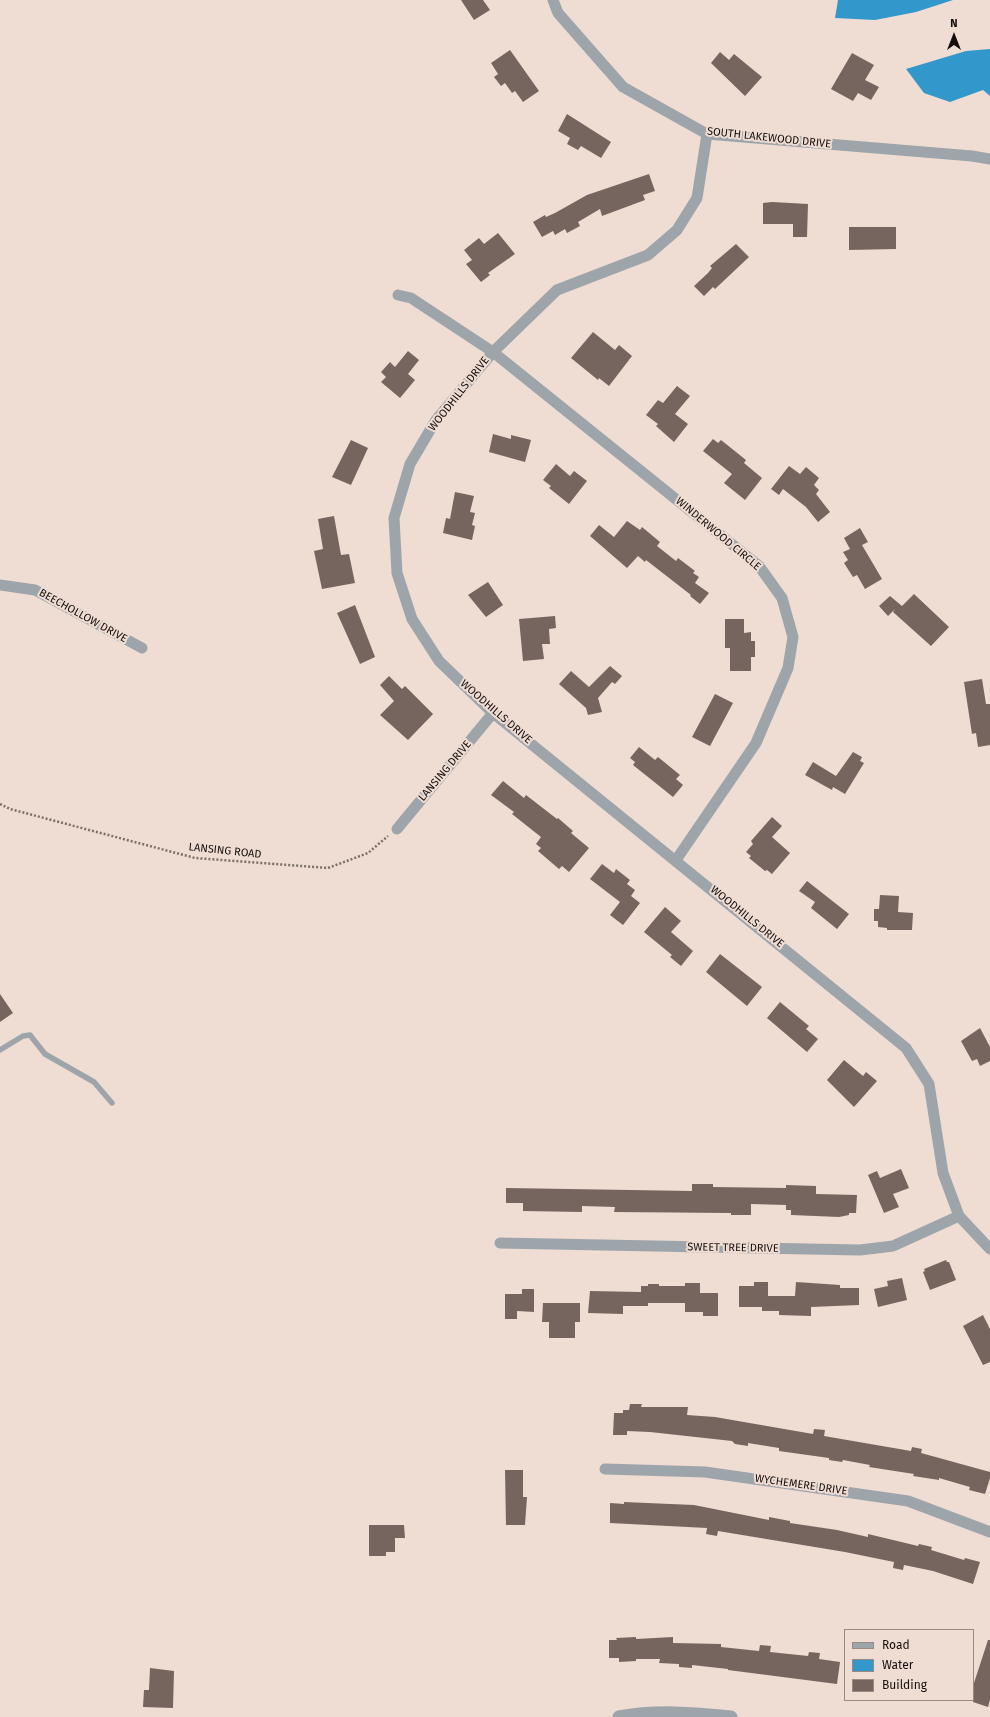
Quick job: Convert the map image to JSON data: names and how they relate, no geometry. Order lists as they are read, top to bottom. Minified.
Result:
{"streets":{"street":["SOUTH LAKEWOOD DRIVE","WOODHILLS DRIVE","WINDERWOOD CIRCLE","BEECHOLLOW DRIVE","LANSING DRIVE","SWEET TREE DRIVE","WYCHEMERE DRIVE"],"path":["LANSING ROAD"]},"crossings":[["SOUTH LAKEWOOD DRIVE","WOODHILLS DRIVE"],["WOODHILLS DRIVE","WINDERWOOD CIRCLE"],["WOODHILLS DRIVE","LANSING DRIVE"],["WOODHILLS DRIVE","SWEET TREE DRIVE"],["LANSING DRIVE","LANSING ROAD"]],"legend":["Road","Water","Building"],"north":"top"}
